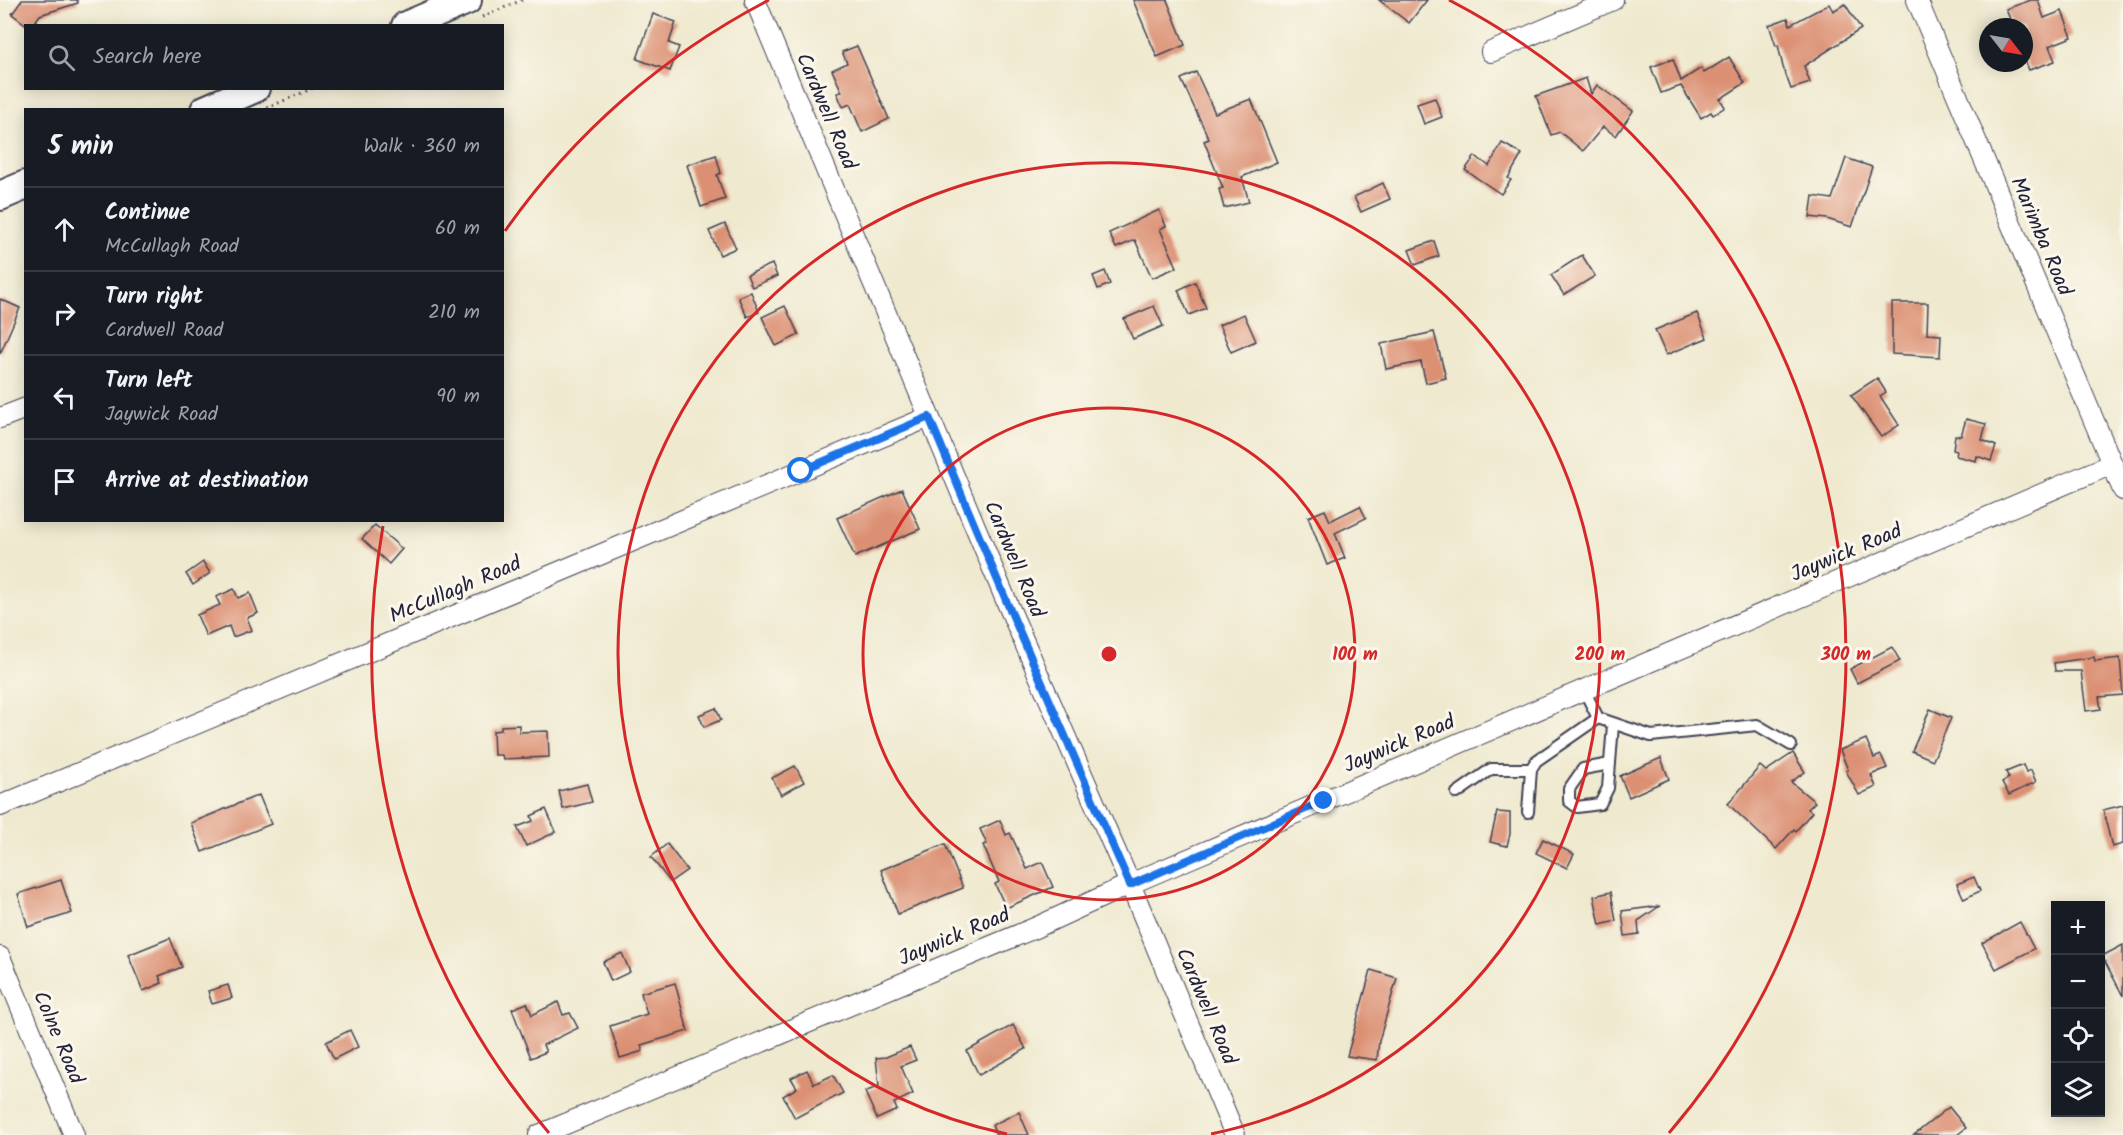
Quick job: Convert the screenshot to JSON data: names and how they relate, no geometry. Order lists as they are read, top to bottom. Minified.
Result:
{"streets":{"street":["Cardwell Road","Marimba Road","Jaywick Road","McCullagh Road","Colne Road"]},"crossings":[["Cardwell Road","Jaywick Road"],["Cardwell Road","McCullagh Road"],["Marimba Road","Jaywick Road"]],"north":"bottom right","page":{"search":"Search here","heading":["5 min","Walk · 360 m"],"list":[["Continue","McCullagh Road","60 m"],["Turn right","Cardwell Road","210 m"],["Turn left","Jaywick Road","90 m"],"Arrive at destination"],"map_buttons":["+","−"]},"rings":["100 m","200 m","300 m"]}
